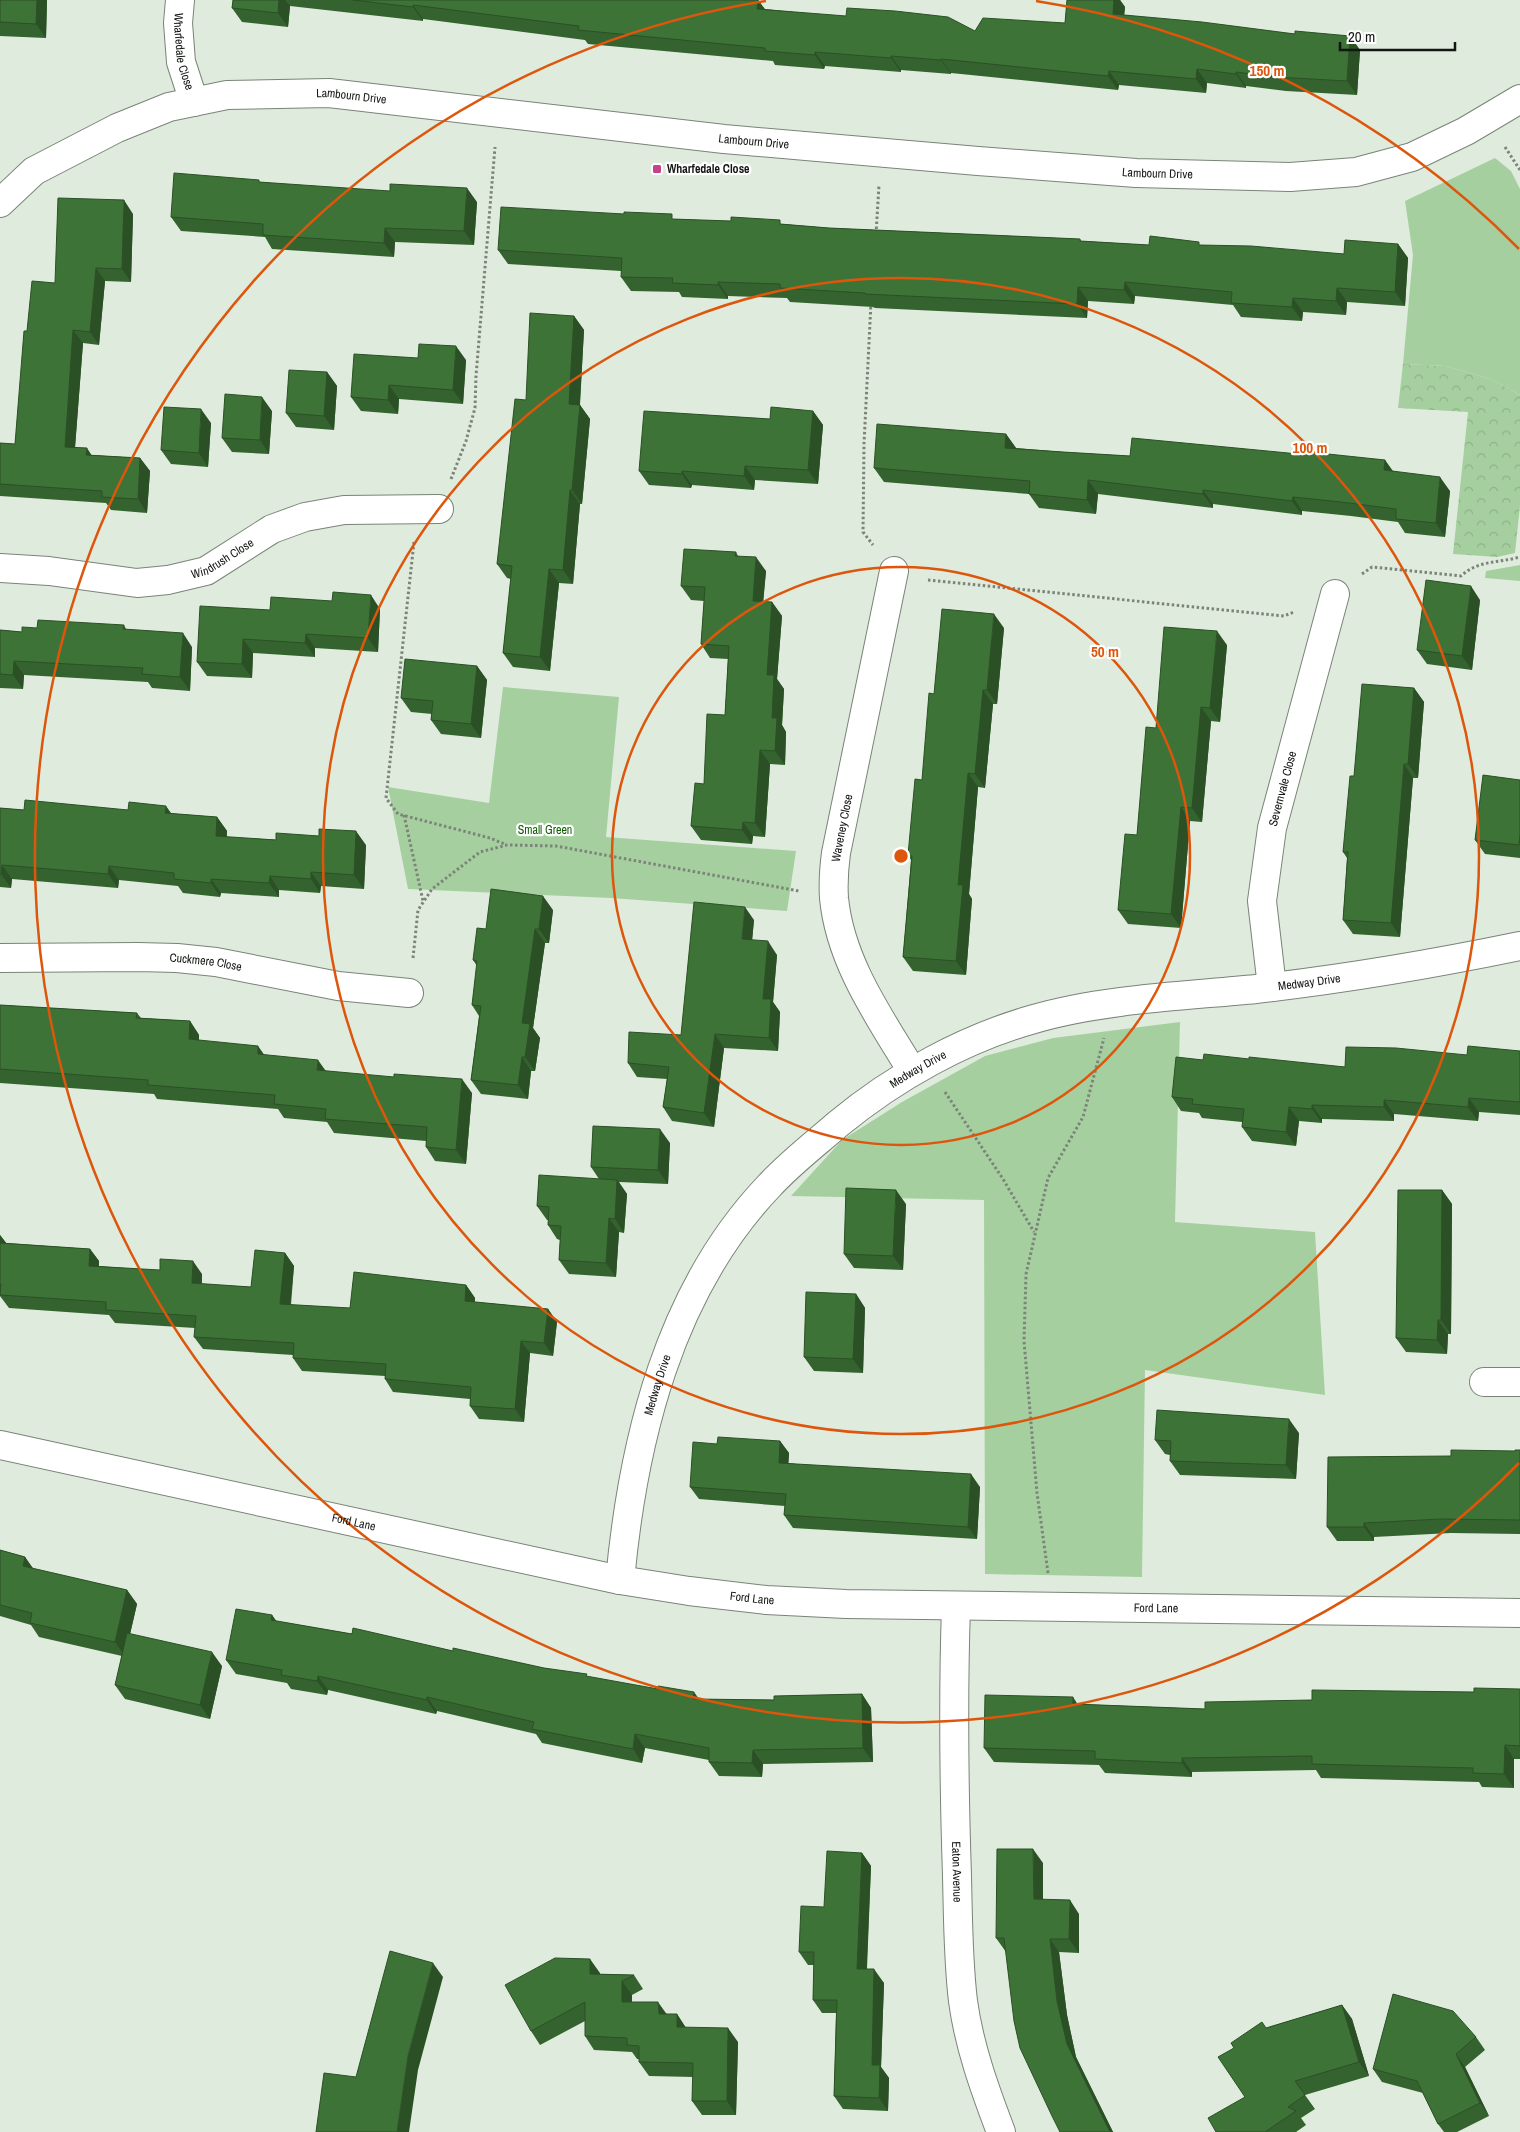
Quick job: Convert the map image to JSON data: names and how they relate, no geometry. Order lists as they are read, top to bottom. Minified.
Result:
{"streets":{"street":["Wharfedale Close","Lambourn Drive","Windrush Close","Severnvale Close","Waveney Close","Cuckmere Close","Medway Drive","Ford Lane","Eaton Avenue"]},"crossings":[["Wharfedale Close","Lambourn Drive"],["Severnvale Close","Medway Drive"],["Waveney Close","Medway Drive"],["Medway Drive","Ford Lane"],["Ford Lane","Eaton Avenue"]],"parks":["Small Green"],"places":{"transit":["Wharfedale Close"]},"scale_bar":"20 m","rings":["150 m","100 m","50 m"]}
